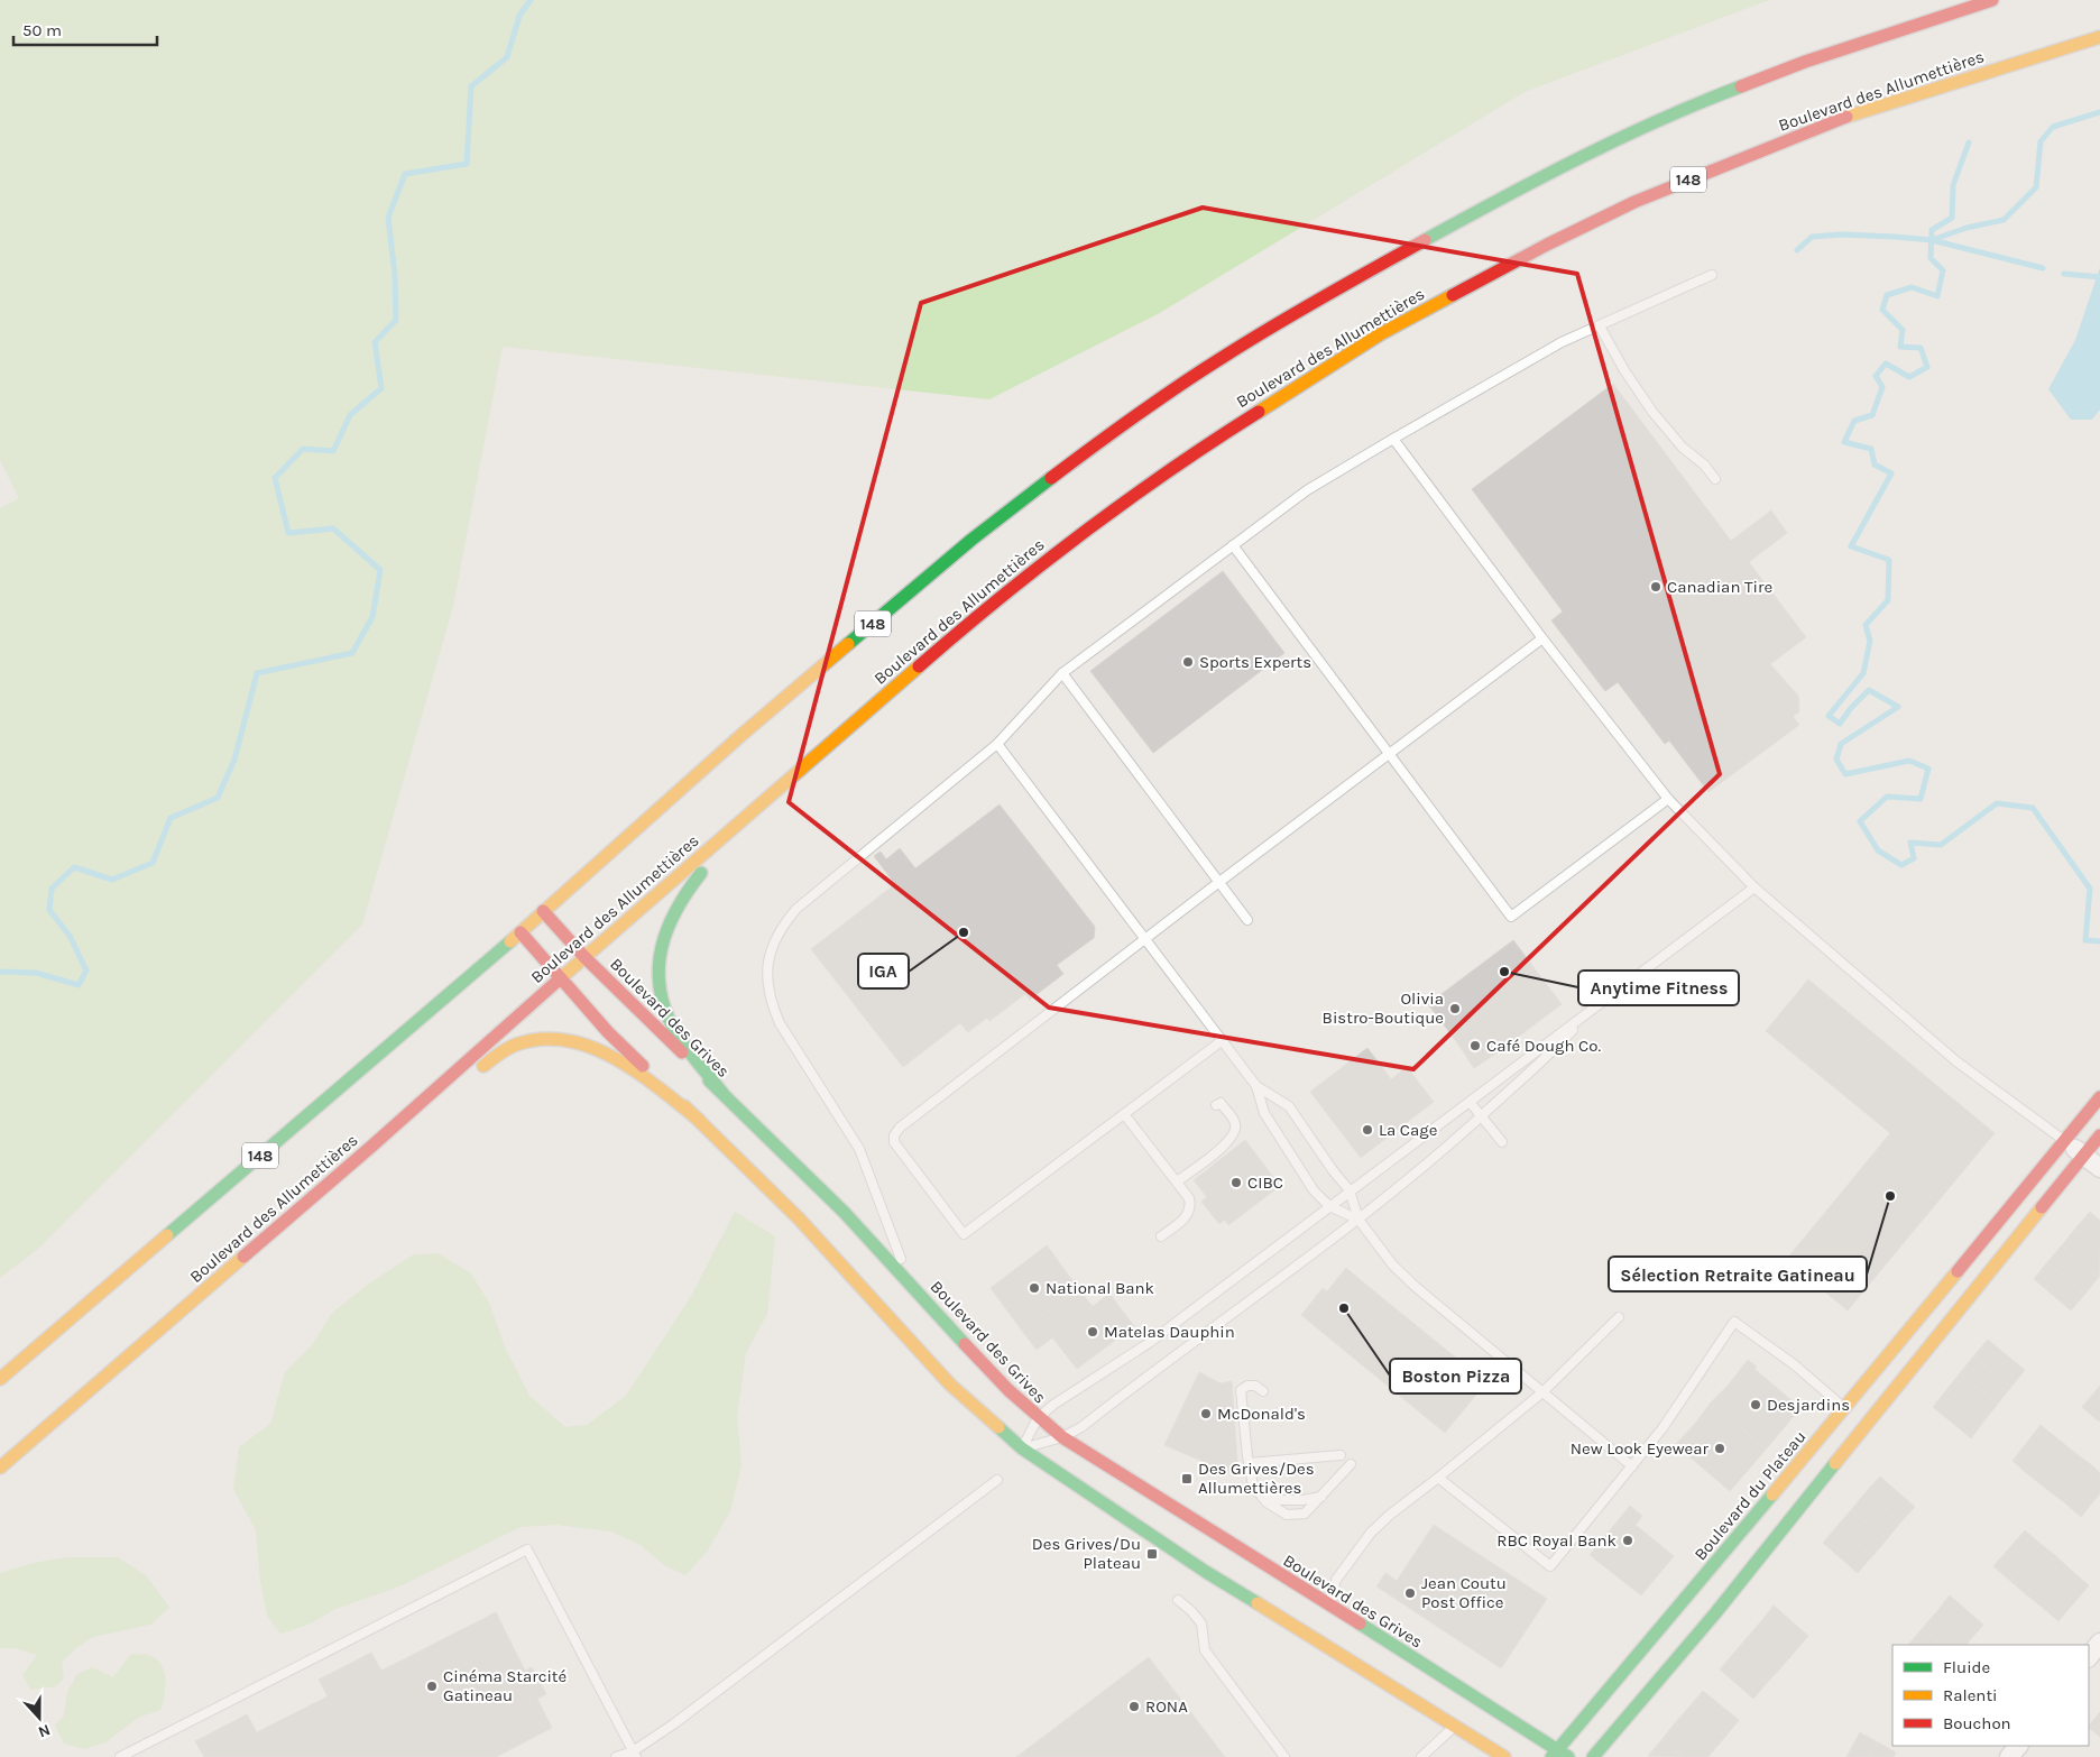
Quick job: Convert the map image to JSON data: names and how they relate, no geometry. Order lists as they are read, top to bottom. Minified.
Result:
{"streets":{"main road":["Boulevard des Allumettières","148","Boulevard des Grives","Boulevard du Plateau"]},"crossings":[["Boulevard des Allumettières","Boulevard des Grives"],["148","Boulevard des Grives"],["Boulevard des Grives","Boulevard du Plateau"]],"places":{"other":["Canadian Tire","Sports Experts","IGA","Anytime Fitness","Olivia Bistro-Boutique","Café Dough Co.","La Cage","CIBC","Sélection Retraite Gatineau","National Bank","Boston Pizza","Matelas Dauphin","Desjardins","McDonald's","New Look Eyewear","RBC Royal Bank","Jean Coutu Post Office","Cinéma Starcité Gatineau","RONA"],"transit":["Des Grives/Des Allumettières","Des Grives/Du Plateau"]},"legend":["Fluide","Ralenti","Bouchon"],"scale_bar":"50 m","north":"bottom"}
